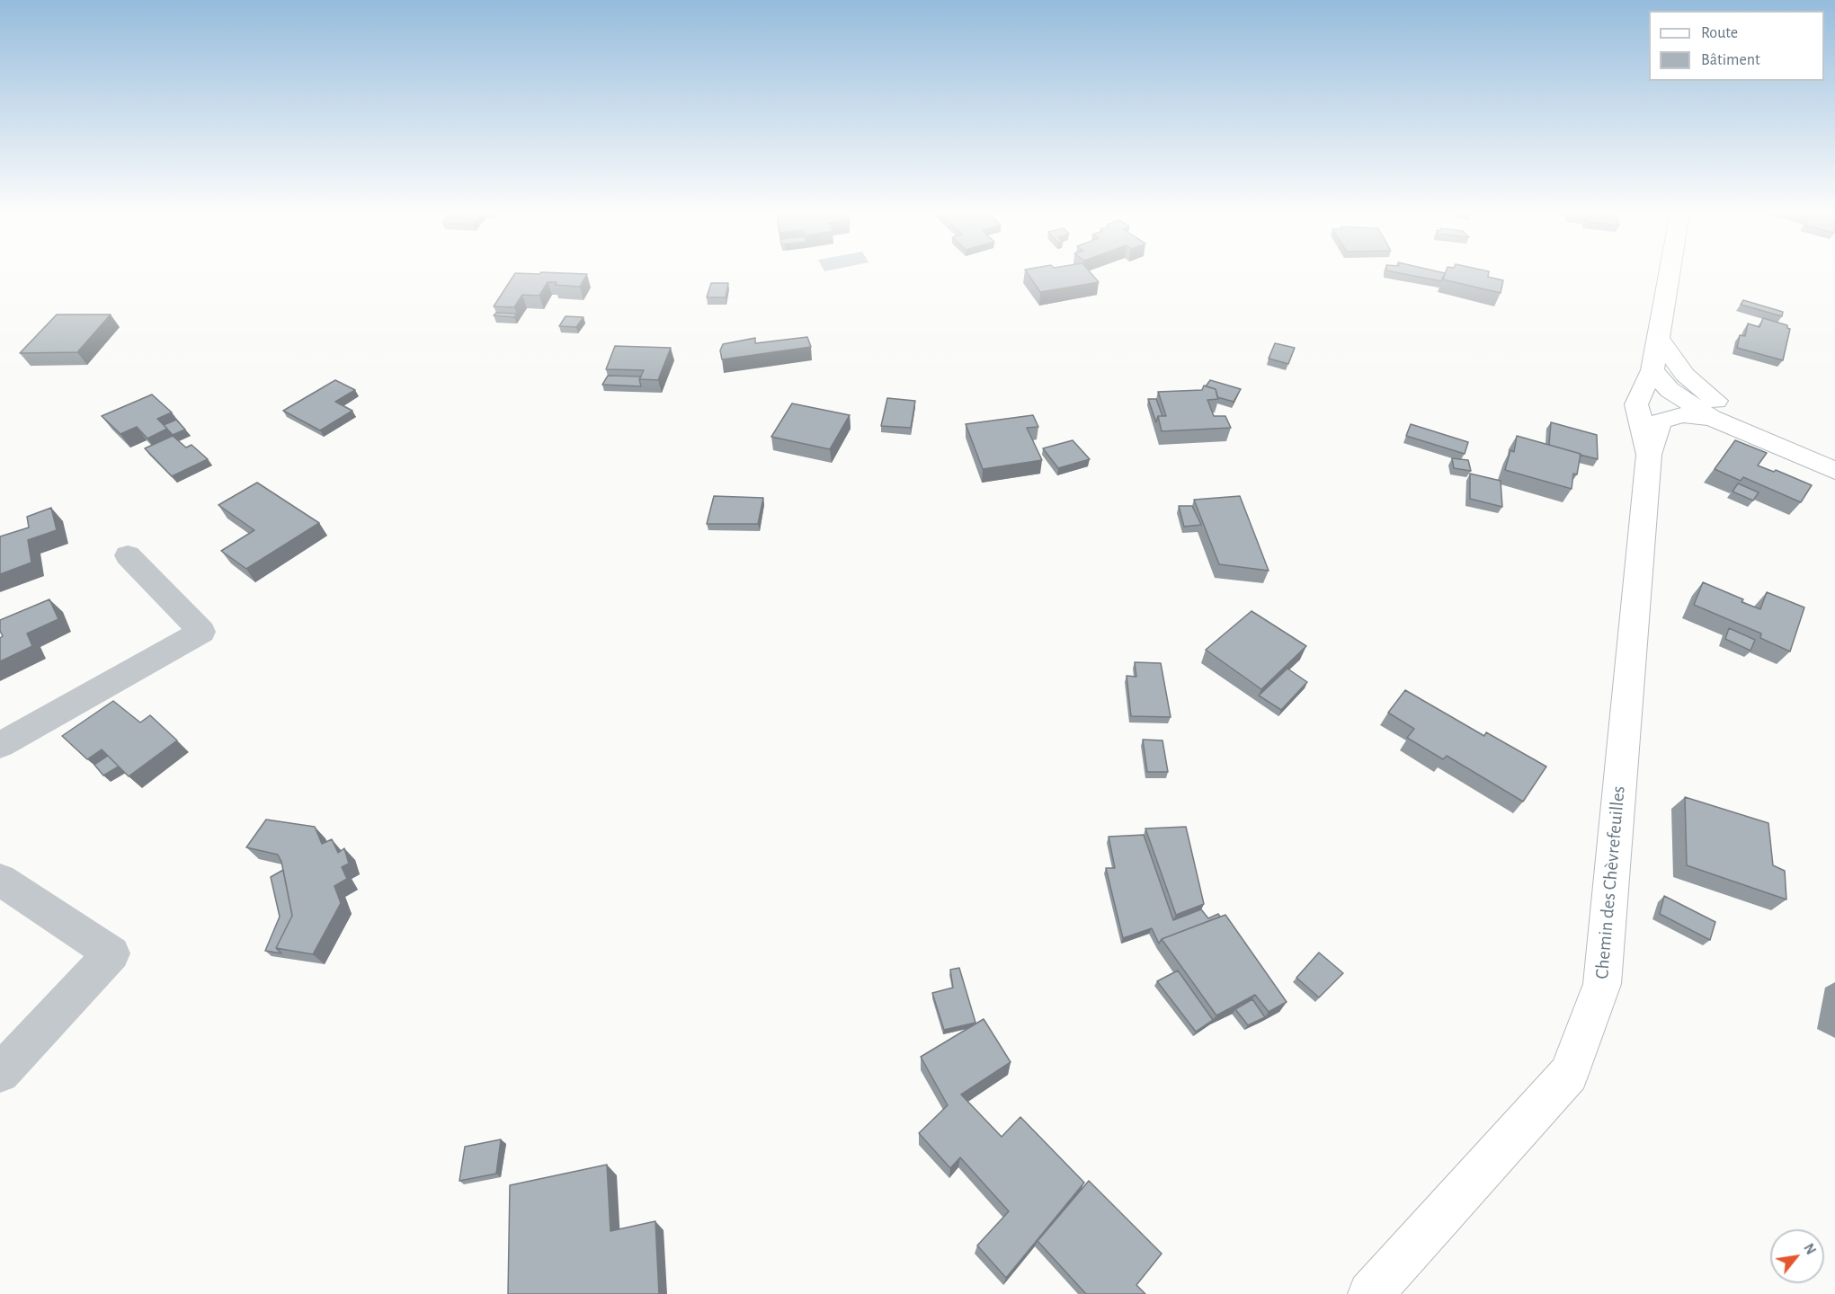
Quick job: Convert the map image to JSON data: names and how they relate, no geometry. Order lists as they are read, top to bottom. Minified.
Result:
{"streets":{"street":["Chemin des Chèvrefeuilles"]},"legend":["Route","Bâtiment"],"north":"top right"}
